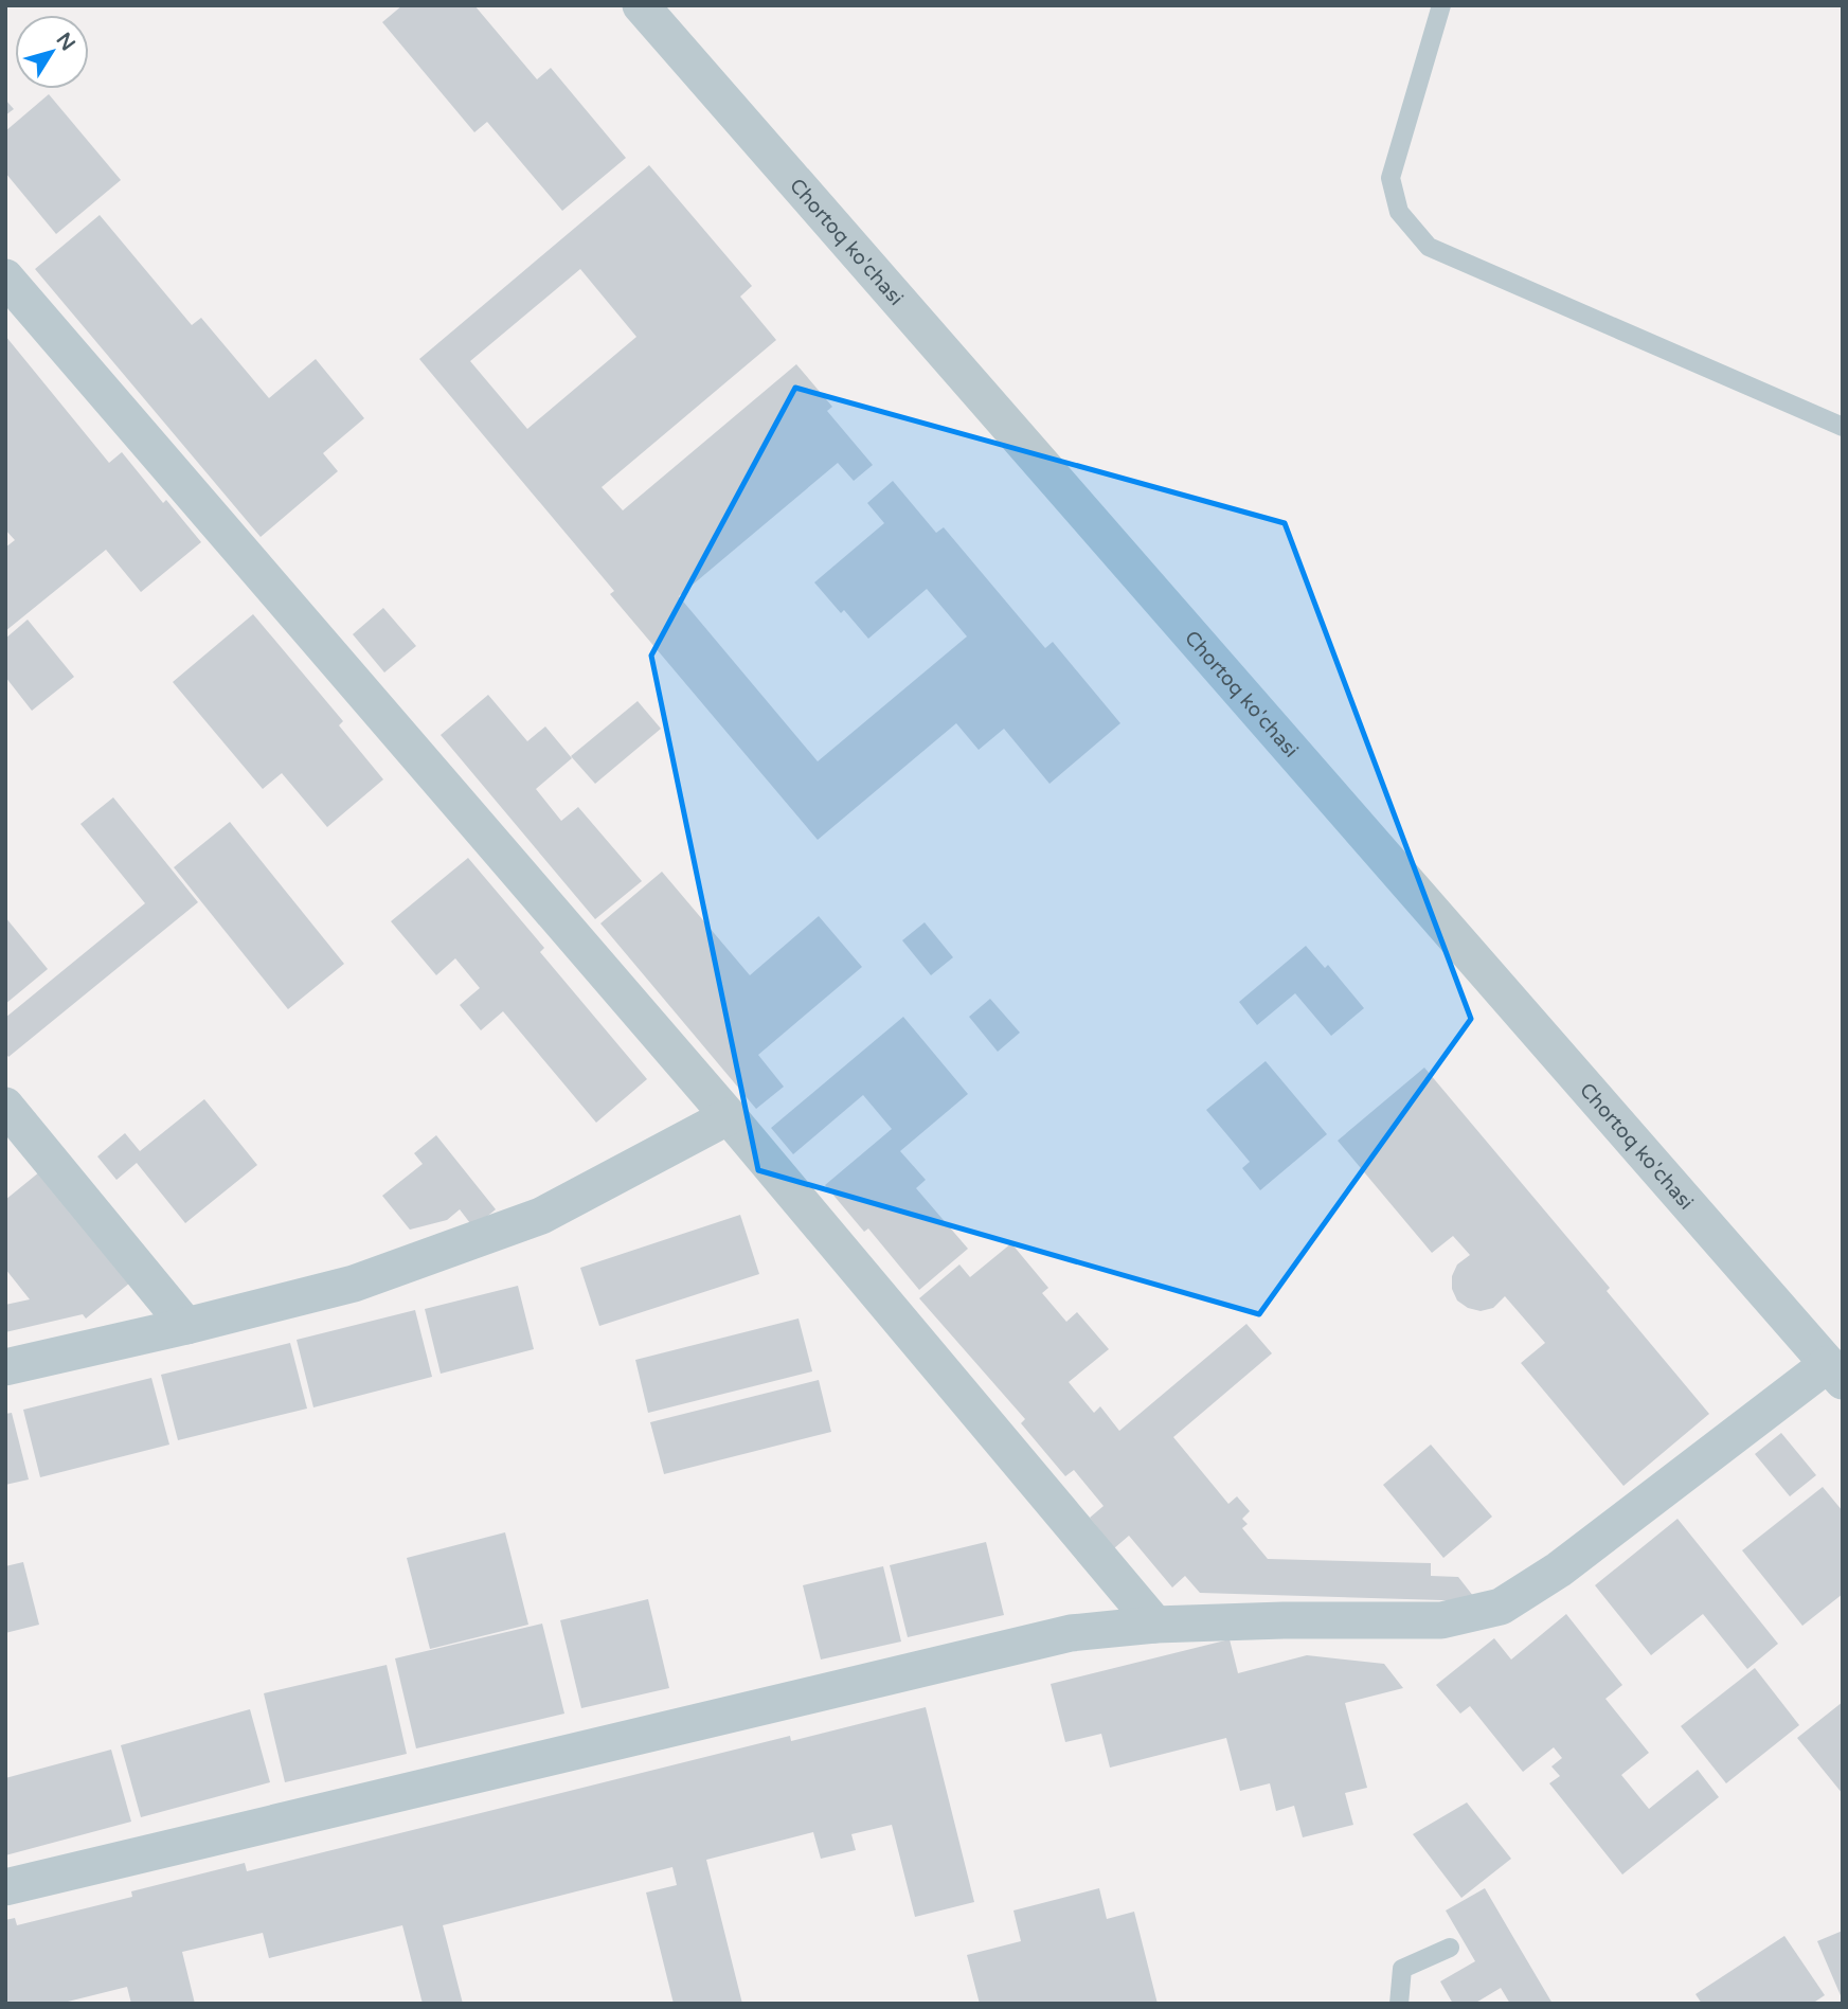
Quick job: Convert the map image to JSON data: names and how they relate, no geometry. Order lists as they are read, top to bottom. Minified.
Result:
{"streets":{"street":["Chortoq ko'chasi"]},"north":"top right"}
